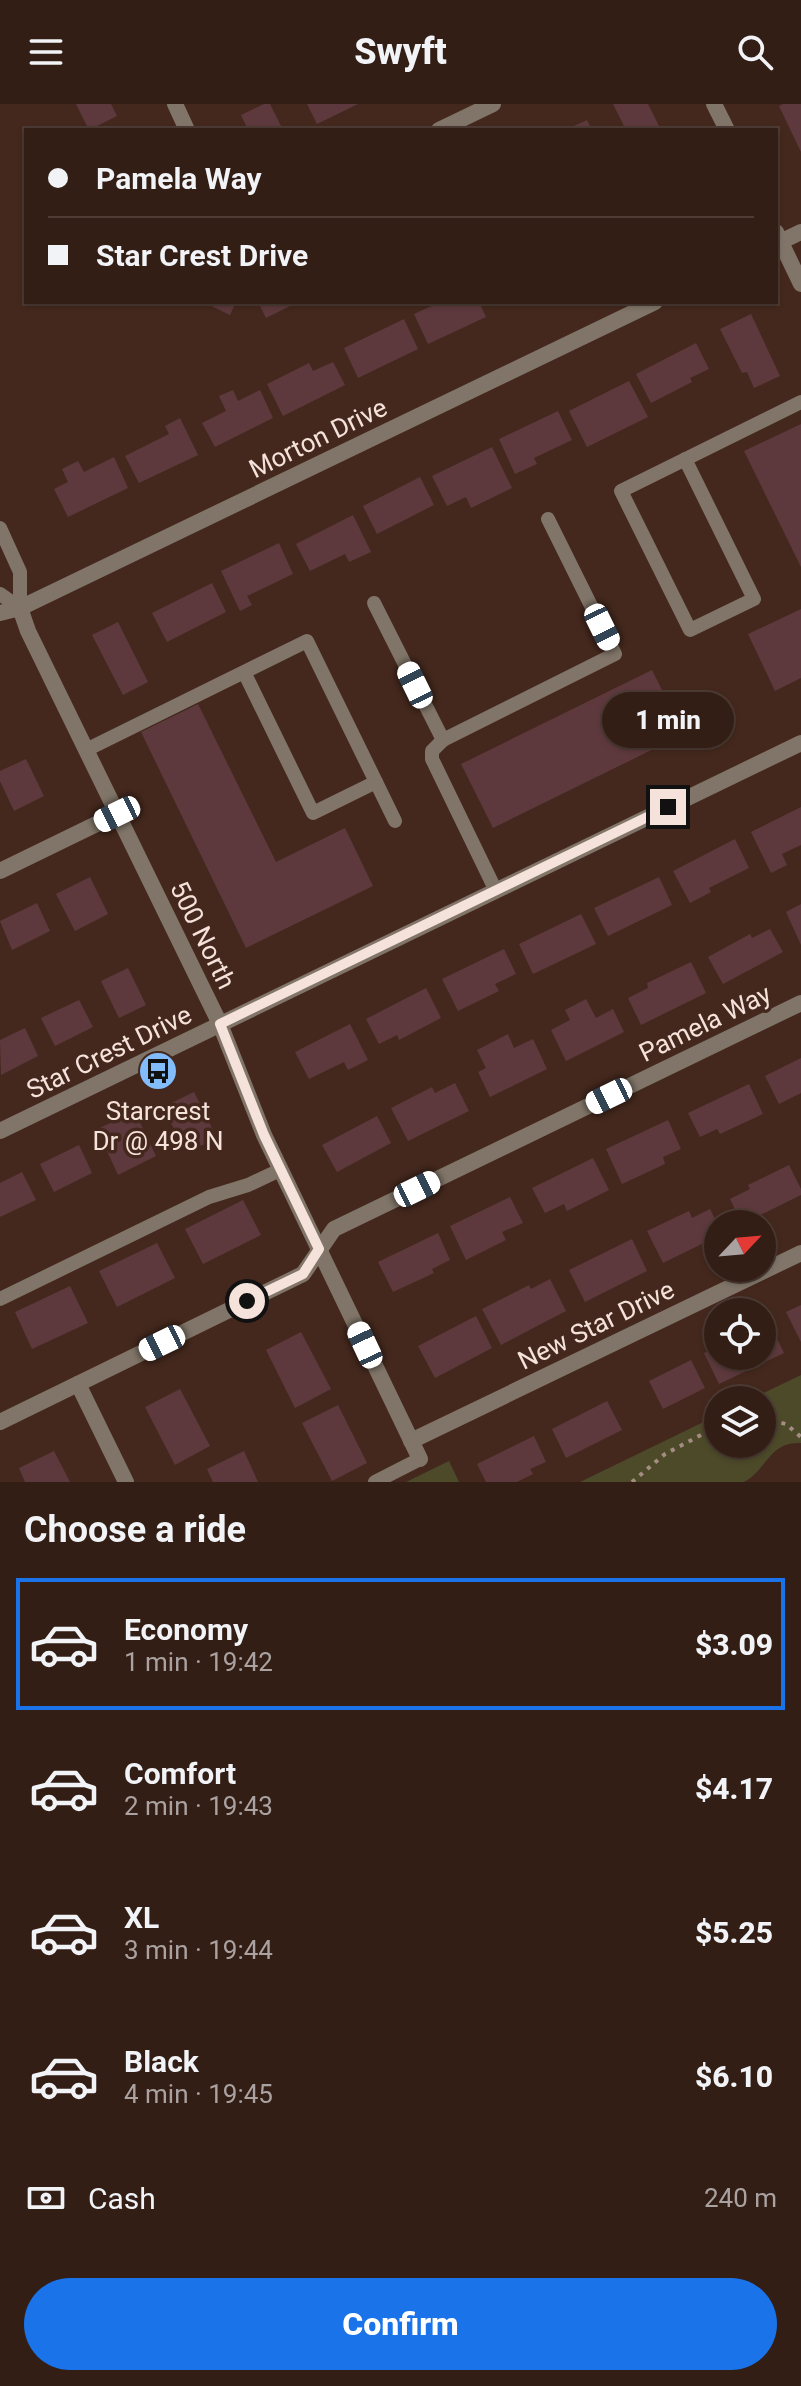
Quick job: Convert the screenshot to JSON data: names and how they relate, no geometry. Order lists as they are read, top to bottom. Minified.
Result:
{"streets":{"street":["Morton Drive","500 North","Pamela Way","Star Crest Drive","New Star Drive"]},"crossings":[["Morton Drive","500 North"],["500 North","Pamela Way"],["500 North","Star Crest Drive"],["500 North","New Star Drive"]],"places":{"bus stop":["Starcrest Dr @ 498 N"]},"north":"top right","page":{"header":"Swyft","banner":["Pamela Way","Star Crest Drive"],"bubble":"1 min","heading":"Choose a ride","list":[{"name":"Economy","note":"1 min · 19:42","value":"$3.09"},{"name":"Comfort","note":"2 min · 19:43","value":"$4.17"},{"name":"XL","note":"3 min · 19:44","value":"$5.25"},{"name":"Black","note":"4 min · 19:45","value":"$6.10"}],"pay":["Cash","240 m"],"buttons":"Confirm"}}
